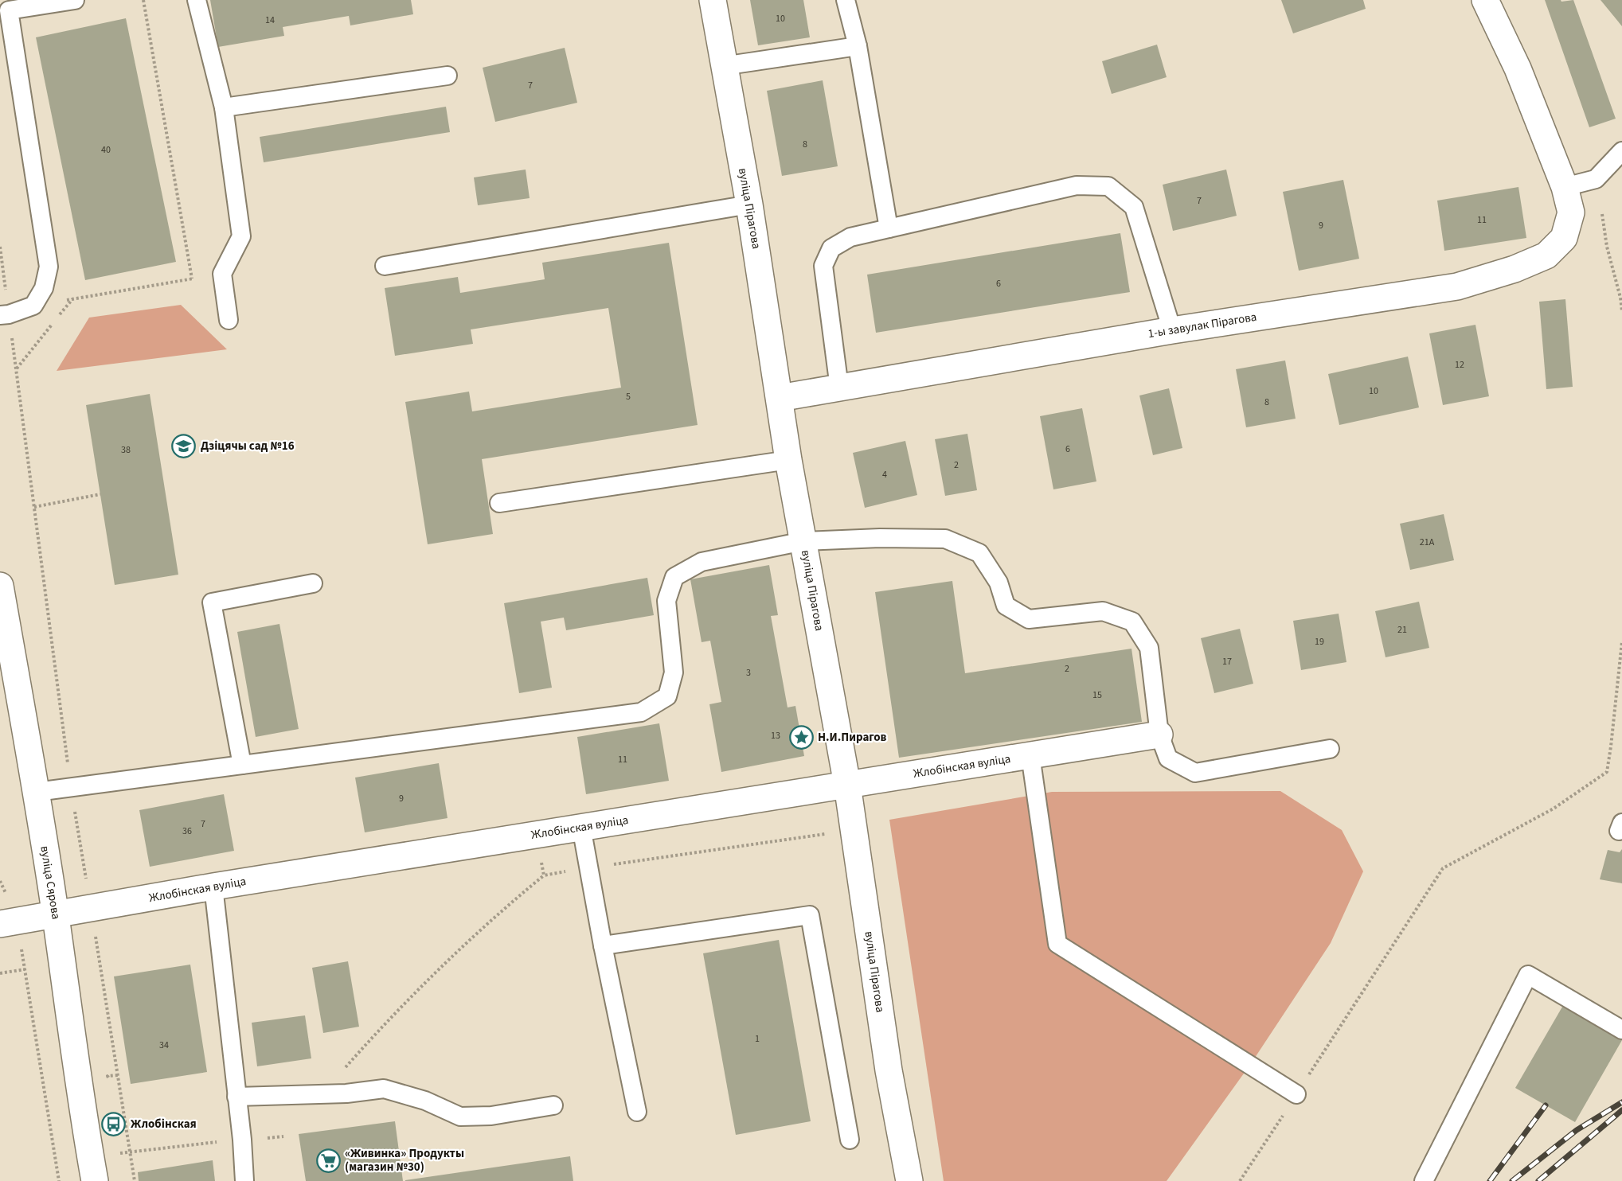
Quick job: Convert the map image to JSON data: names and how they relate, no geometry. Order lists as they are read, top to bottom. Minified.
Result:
{"streets":{"street":["вуліца Пірагова","1-ы завулак Пірагова","Жлобінская вуліца","вуліца Сярова"]},"crossings":[["вуліца Пірагова","1-ы завулак Пірагова"],["вуліца Пірагова","Жлобінская вуліца"],["Жлобінская вуліца","вуліца Сярова"]],"places":{"school or university":["Дзіцячы сад №16"],"place":["Н.И.Пирагов"],"bus stop":["Жлобінская"],"supermarket":["«Живинка» Продукты (магазин №30)"]},"house_numbers":["10","14","7","8","40","7","11","9","6","12","10","5","8","6","38","2","4","21А","21","19","17","2","3","15","13","11","9","7","36","1","34"]}
